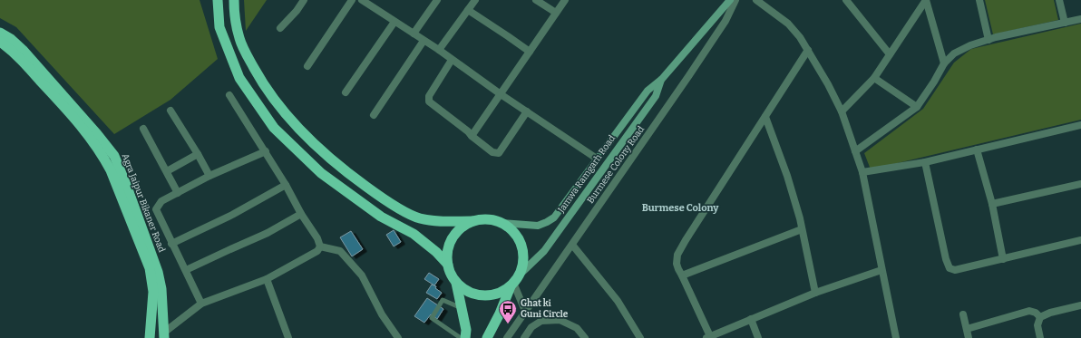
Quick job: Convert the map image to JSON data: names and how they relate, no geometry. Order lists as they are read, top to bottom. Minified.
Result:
{"streets":{"highway":["Agra Jaipur Bikaner Road"],"main road":["Jamwa Ramgarh Road"],"street":["Burmese Colony Road"]},"districts":["Burmese Colony"],"places":{"bus stop":["Ghat ki Guni Circle"]}}
